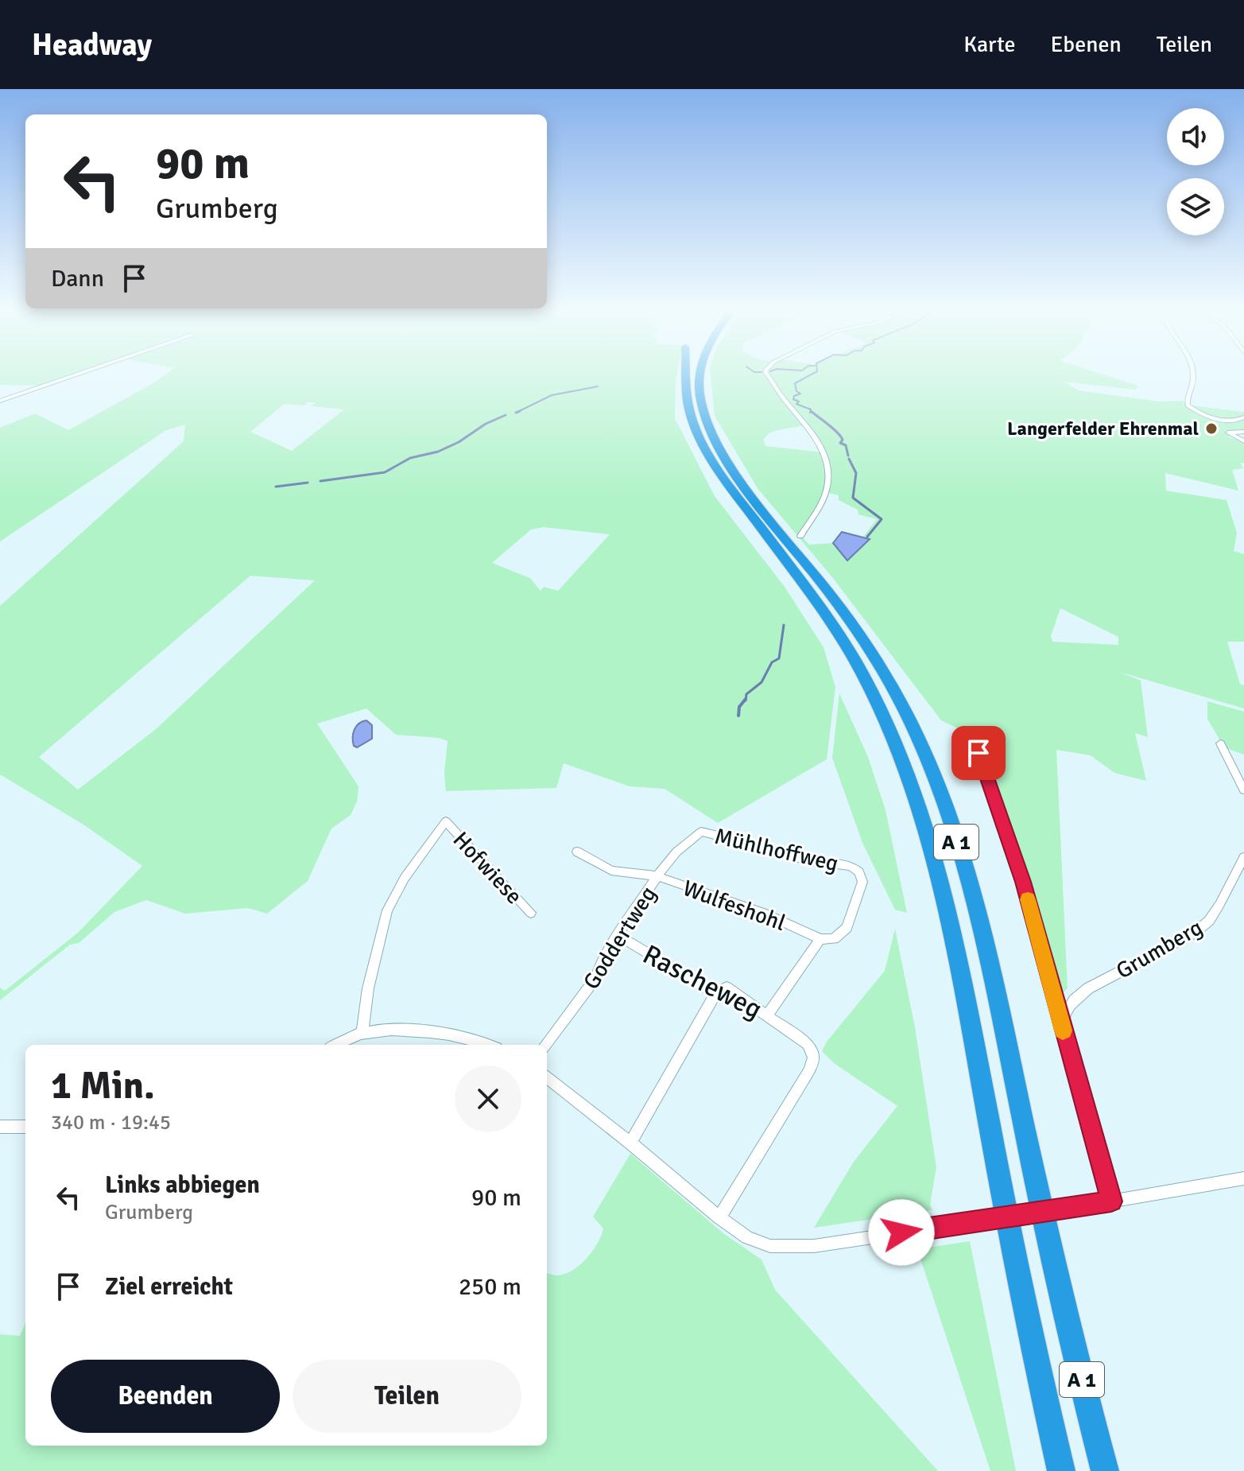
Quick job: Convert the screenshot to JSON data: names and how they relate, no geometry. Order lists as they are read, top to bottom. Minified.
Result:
{"streets":{"highway":["A 1"],"street":["Mühlhoffweg","Hofwiese","Wulfeshohl","Goddertweg","Grumberg","Rascheweg"]},"crossings":[["Mühlhoffweg","Wulfeshohl"],["Mühlhoffweg","Goddertweg"],["Wulfeshohl","Goddertweg"],["Goddertweg","Rascheweg"]],"places":["Langerfelder Ehrenmal"],"page":{"header":"Headway","nav":["Karte","Ebenen","Teilen"],"turn":["90 m","Grumberg"],"then":"Dann","heading":["1 Min.","340 m · 19:45"],"list":[{"name":"Links abbiegen","note":"Grumberg","value":"90 m"},{"name":"Ziel erreicht","value":"250 m"}],"buttons":["Beenden","Teilen"]}}
